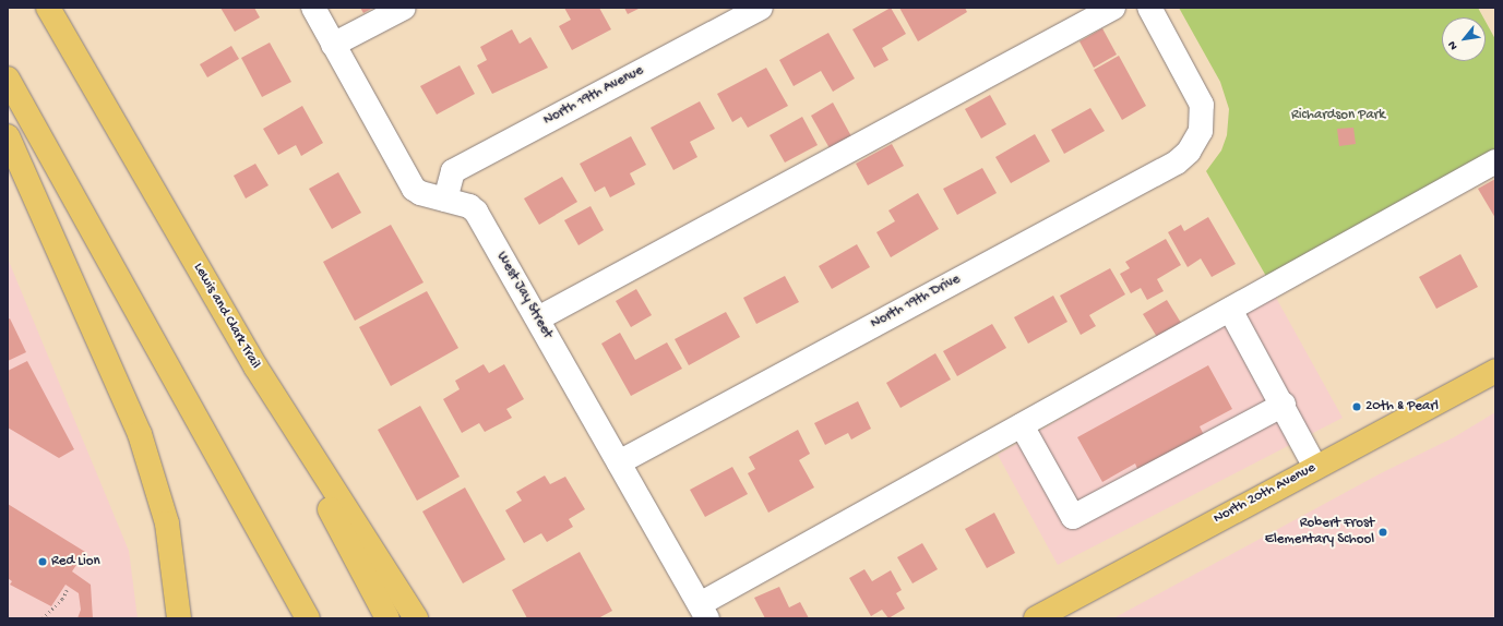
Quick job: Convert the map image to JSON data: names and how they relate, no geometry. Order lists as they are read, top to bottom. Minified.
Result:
{"streets":{"main road":["Lewis and Clark Trail","North 20th Avenue"],"street":["North 19th Avenue","West Jay Street","North 19th Drive"]},"crossings":[["North 19th Avenue","West Jay Street"],["West Jay Street","North 19th Drive"]],"parks":["Richardson Park"],"places":["20th & Pearl","Robert Frost Elementary School","Red Lion"],"north":"bottom left"}
